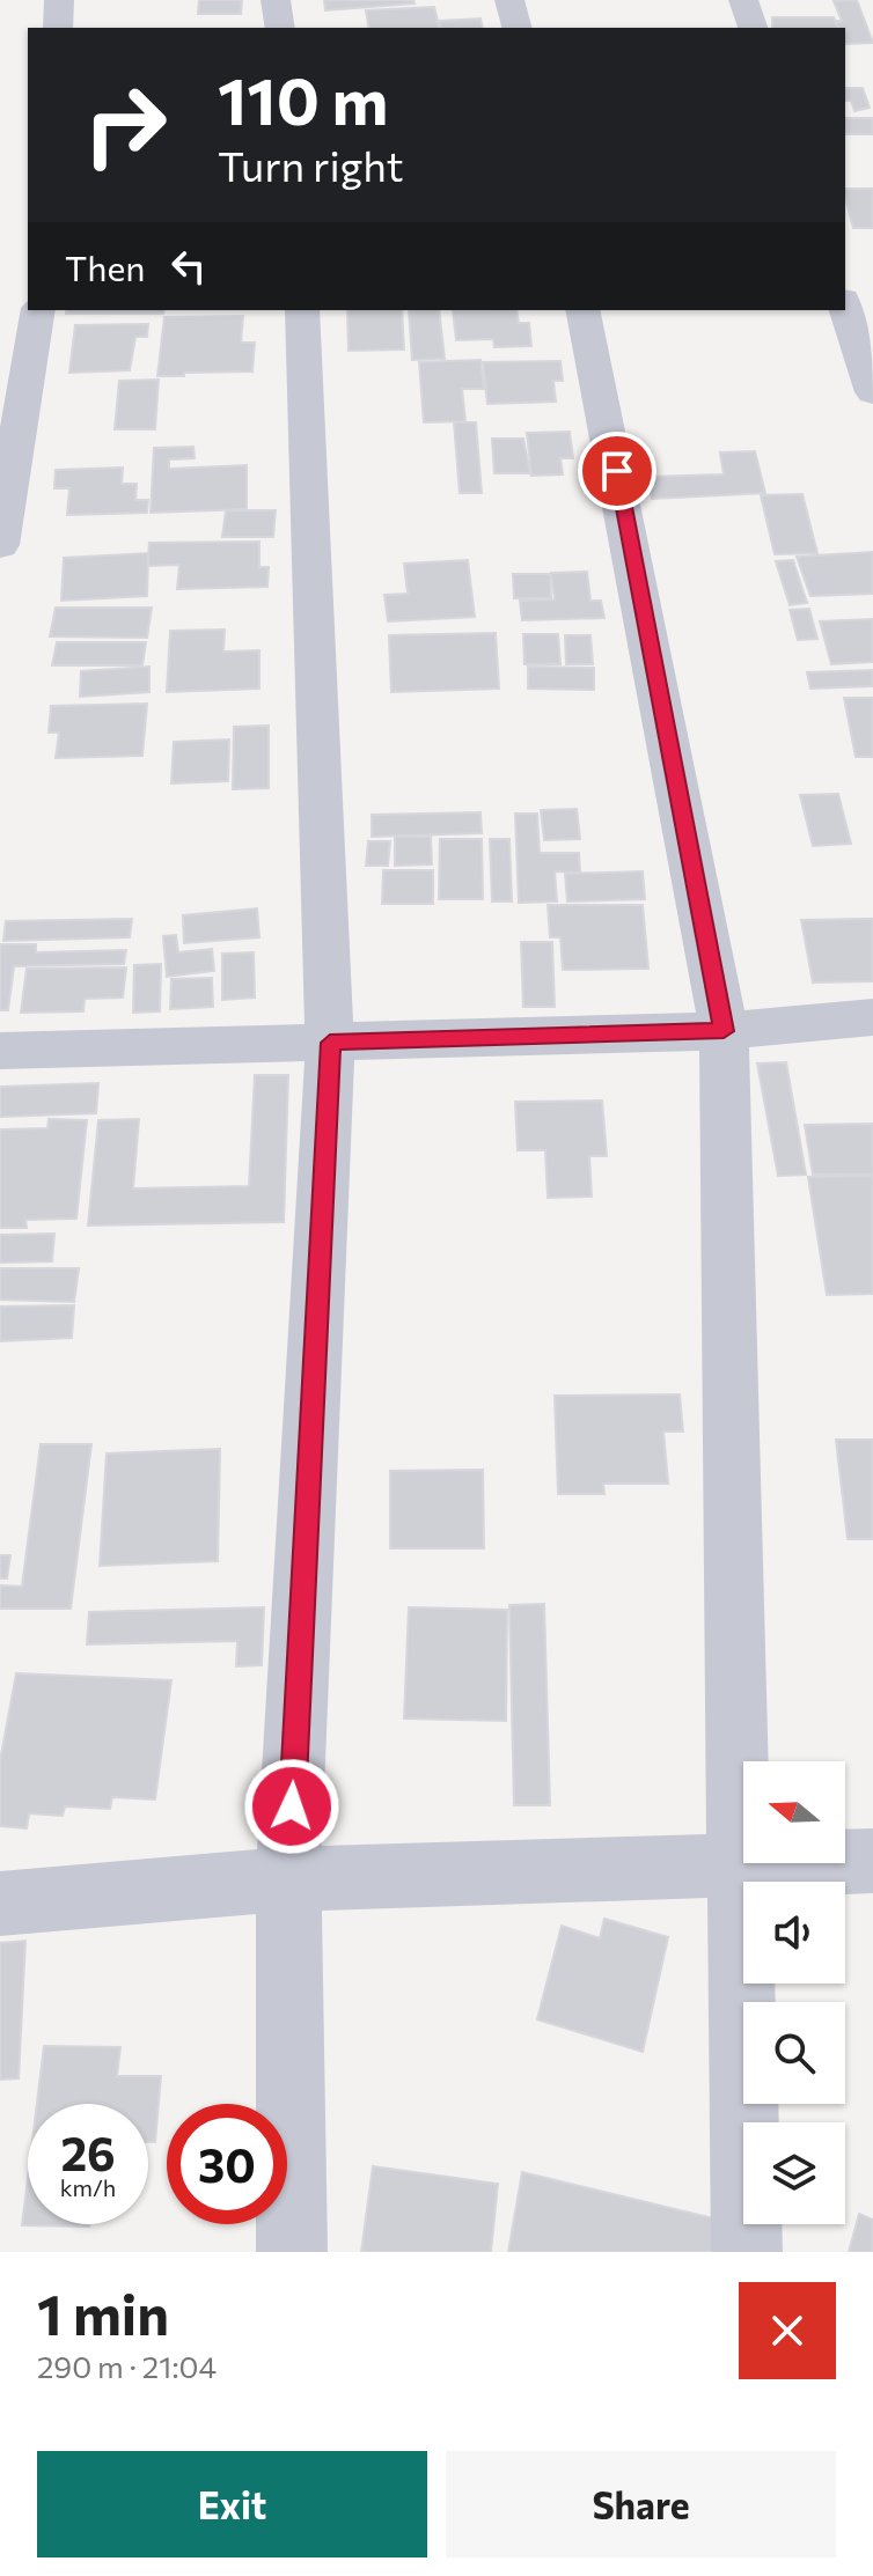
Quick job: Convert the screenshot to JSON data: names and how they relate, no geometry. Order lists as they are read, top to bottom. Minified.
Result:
{"north":"left","page":{"turn":["110 m","Turn right"],"then":"Then","speed":"26 km/h","limit":"30","heading":["1 min","290 m · 21:04"],"buttons":["Exit","Share"]}}
